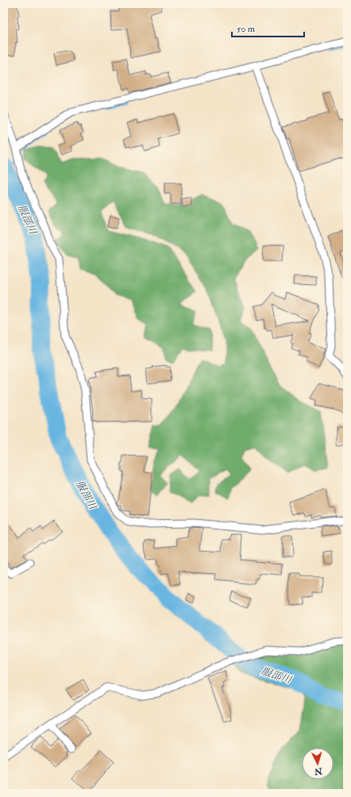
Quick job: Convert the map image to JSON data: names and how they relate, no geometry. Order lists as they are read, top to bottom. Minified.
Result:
{"water":["服部川"],"scale_bar":"50 m","north":"bottom"}
